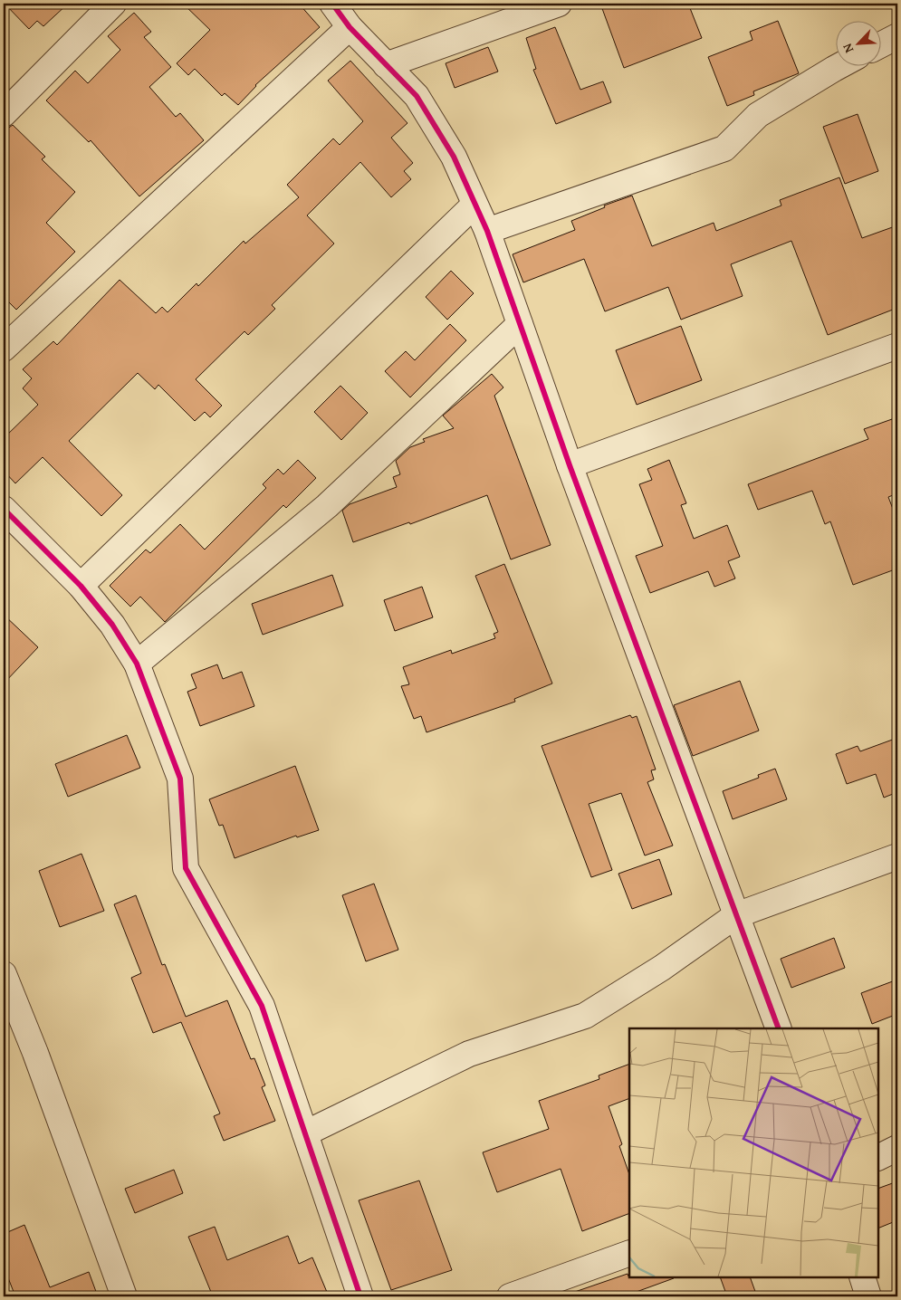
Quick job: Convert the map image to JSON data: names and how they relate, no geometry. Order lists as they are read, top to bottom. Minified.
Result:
{"north":"bottom left"}
